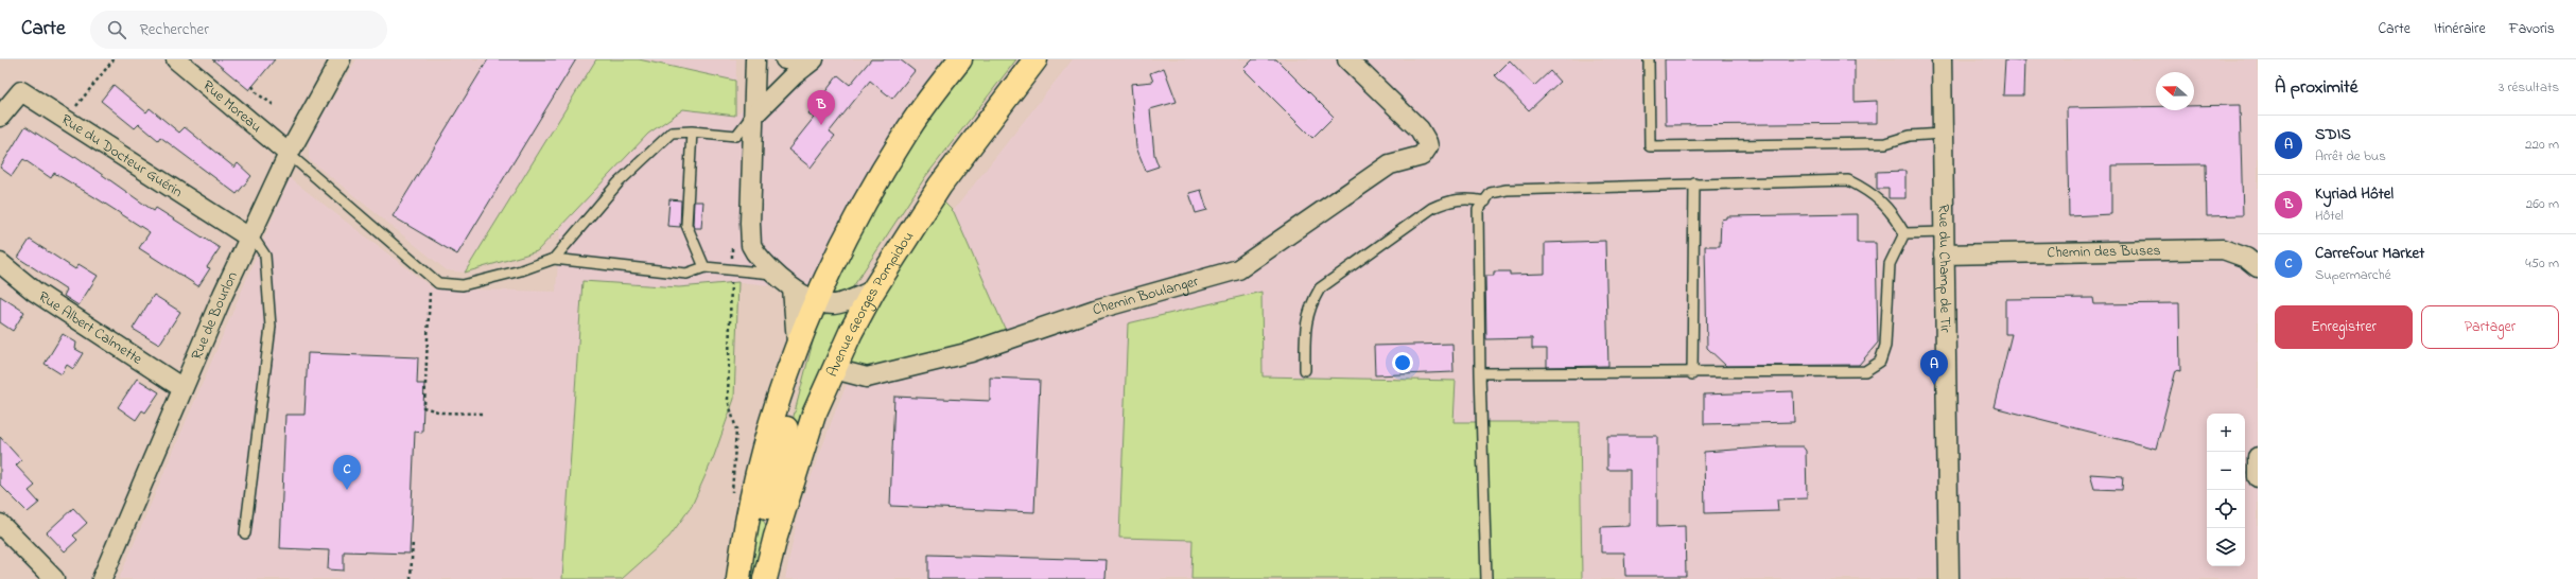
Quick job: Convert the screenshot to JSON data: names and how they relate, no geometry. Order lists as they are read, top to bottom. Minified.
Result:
{"streets":{"main road":["Avenue Georges Pompidou"],"street":["Rue Moreau","Rue du Docteur Guérin","Chemin des Buses","Rue du Champ de Tir","Chemin Boulanger","Rue de Bourlon","Rue Albert Calmette"]},"crossings":[["Rue Moreau","Rue de Bourlon"],["Rue du Docteur Guérin","Rue de Bourlon"],["Chemin des Buses","Rue du Champ de Tir"],["Chemin Boulanger","Avenue Georges Pompidou"],["Rue de Bourlon","Rue Albert Calmette"]],"north":"left","page":{"header":"Carte","search":"Rechercher","nav":["Carte","Itinéraire","Favoris"],"heading":["À proximité","3 résultats"],"pins":["B","A","C"],"list":[{"mark":"A","name":"SDIS","note":"Arrêt de bus","value":"220 m"},{"mark":"B","name":"Kyriad Hôtel","note":"Hôtel","value":"260 m"},{"mark":"C","name":"Carrefour Market","note":"Supermarché","value":"450 m"}],"buttons":["Enregistrer","Partager"],"map_buttons":["+","−"]}}
